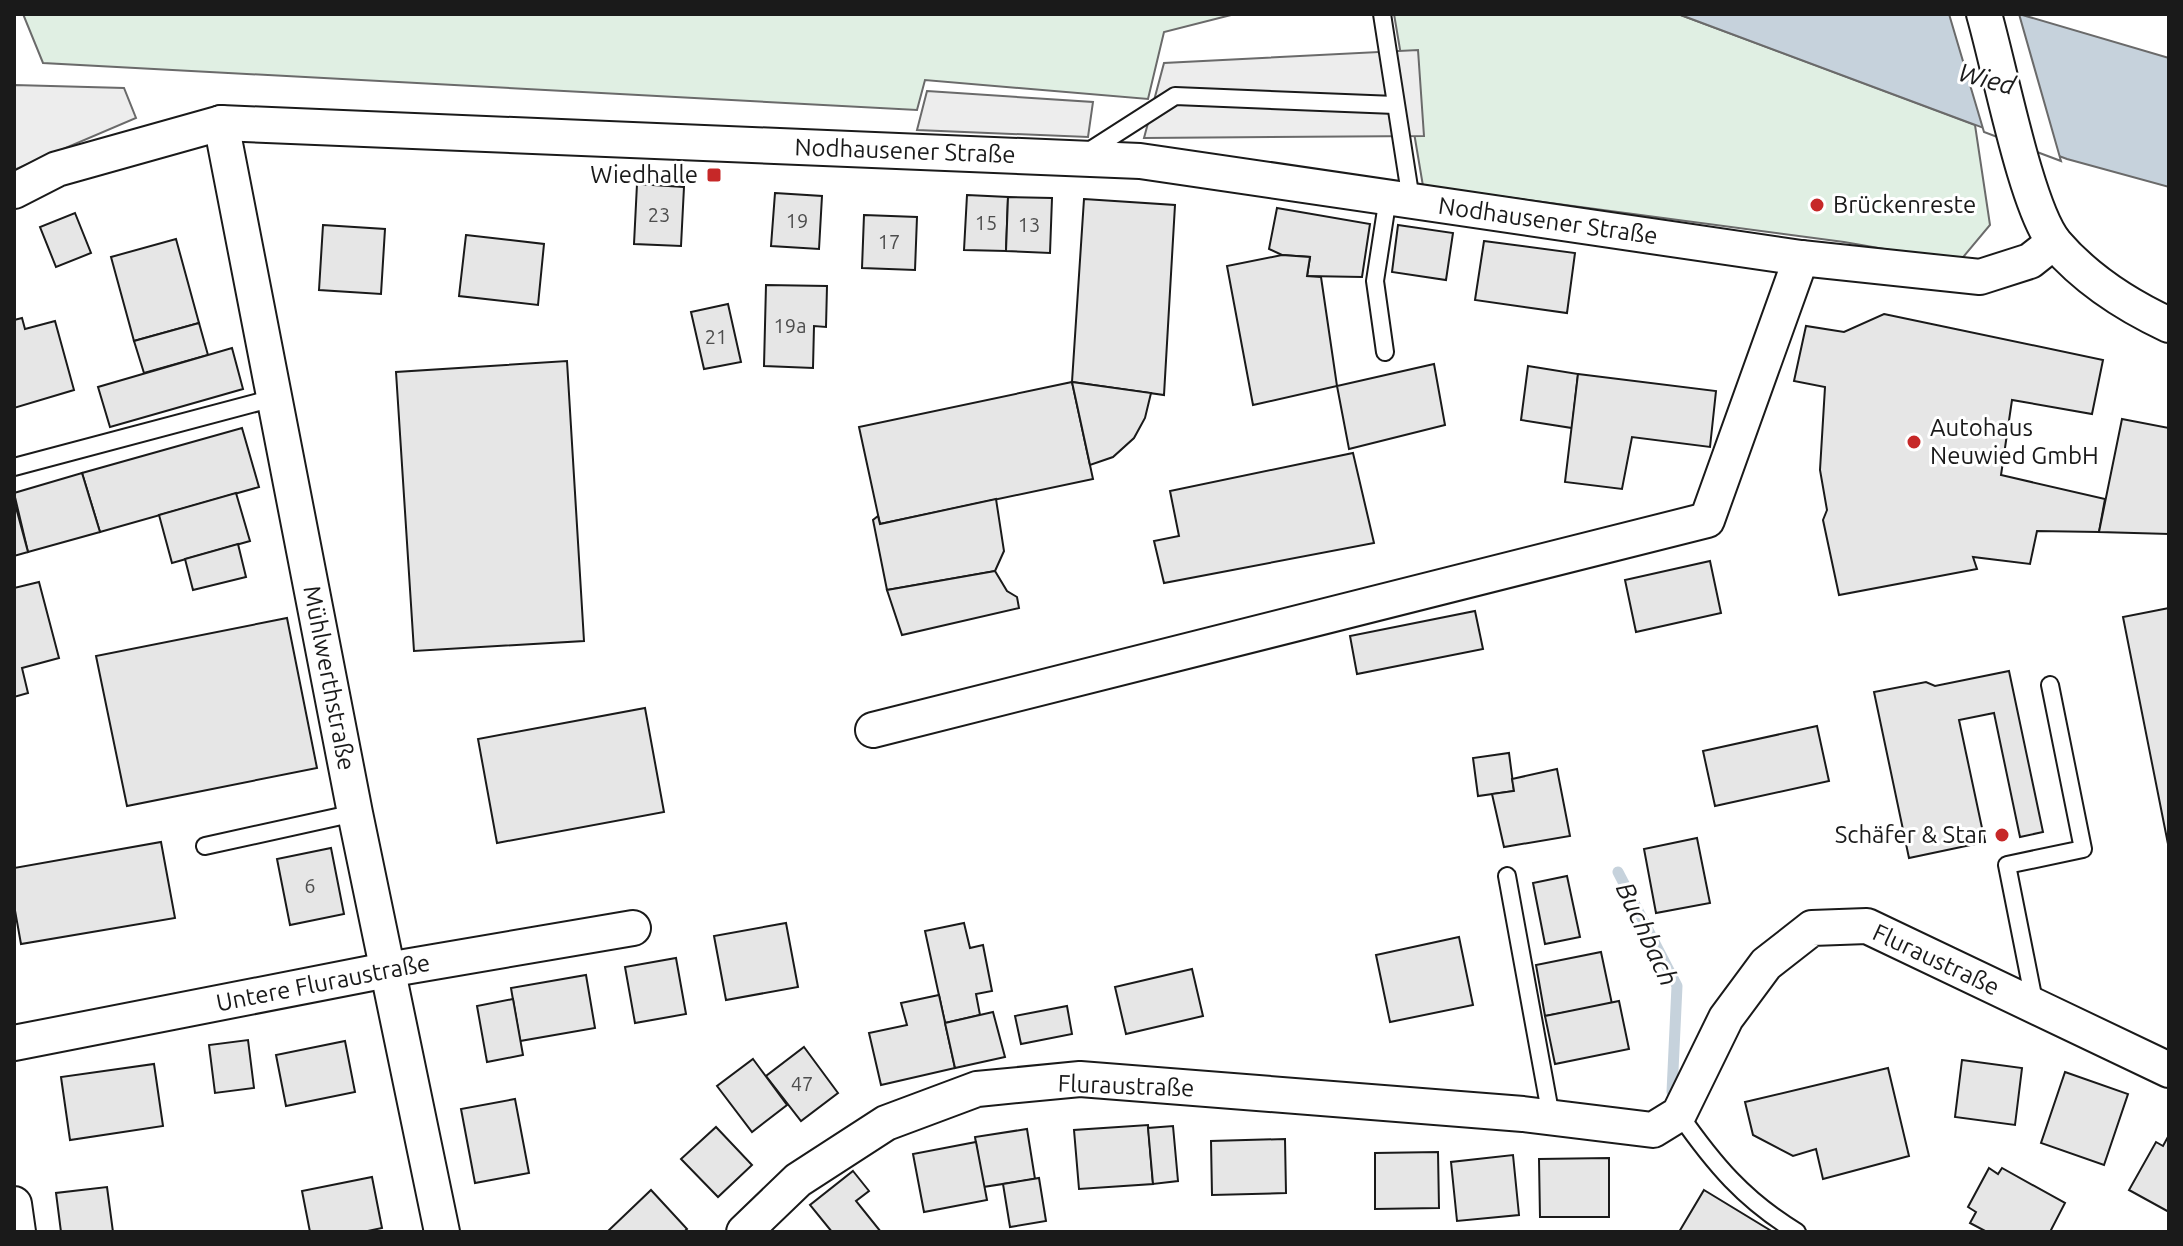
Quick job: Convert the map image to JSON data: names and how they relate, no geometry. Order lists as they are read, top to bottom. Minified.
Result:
{"streets":{"street":["Nodhausener Straße","Mühlwerthstraße","Fluraustraße","Untere Fluraustraße"]},"crossings":[["Nodhausener Straße","Mühlwerthstraße"],["Mühlwerthstraße","Untere Fluraustraße"]],"water":["Wied","Buchbach"],"places":{"transit":["Wiedhalle"],"other":["Brückenreste","Autohaus Neuwied GmbH","Schäfer & Star"]},"house_numbers":["23","19","15","13","17","19a","21","6","47"]}
